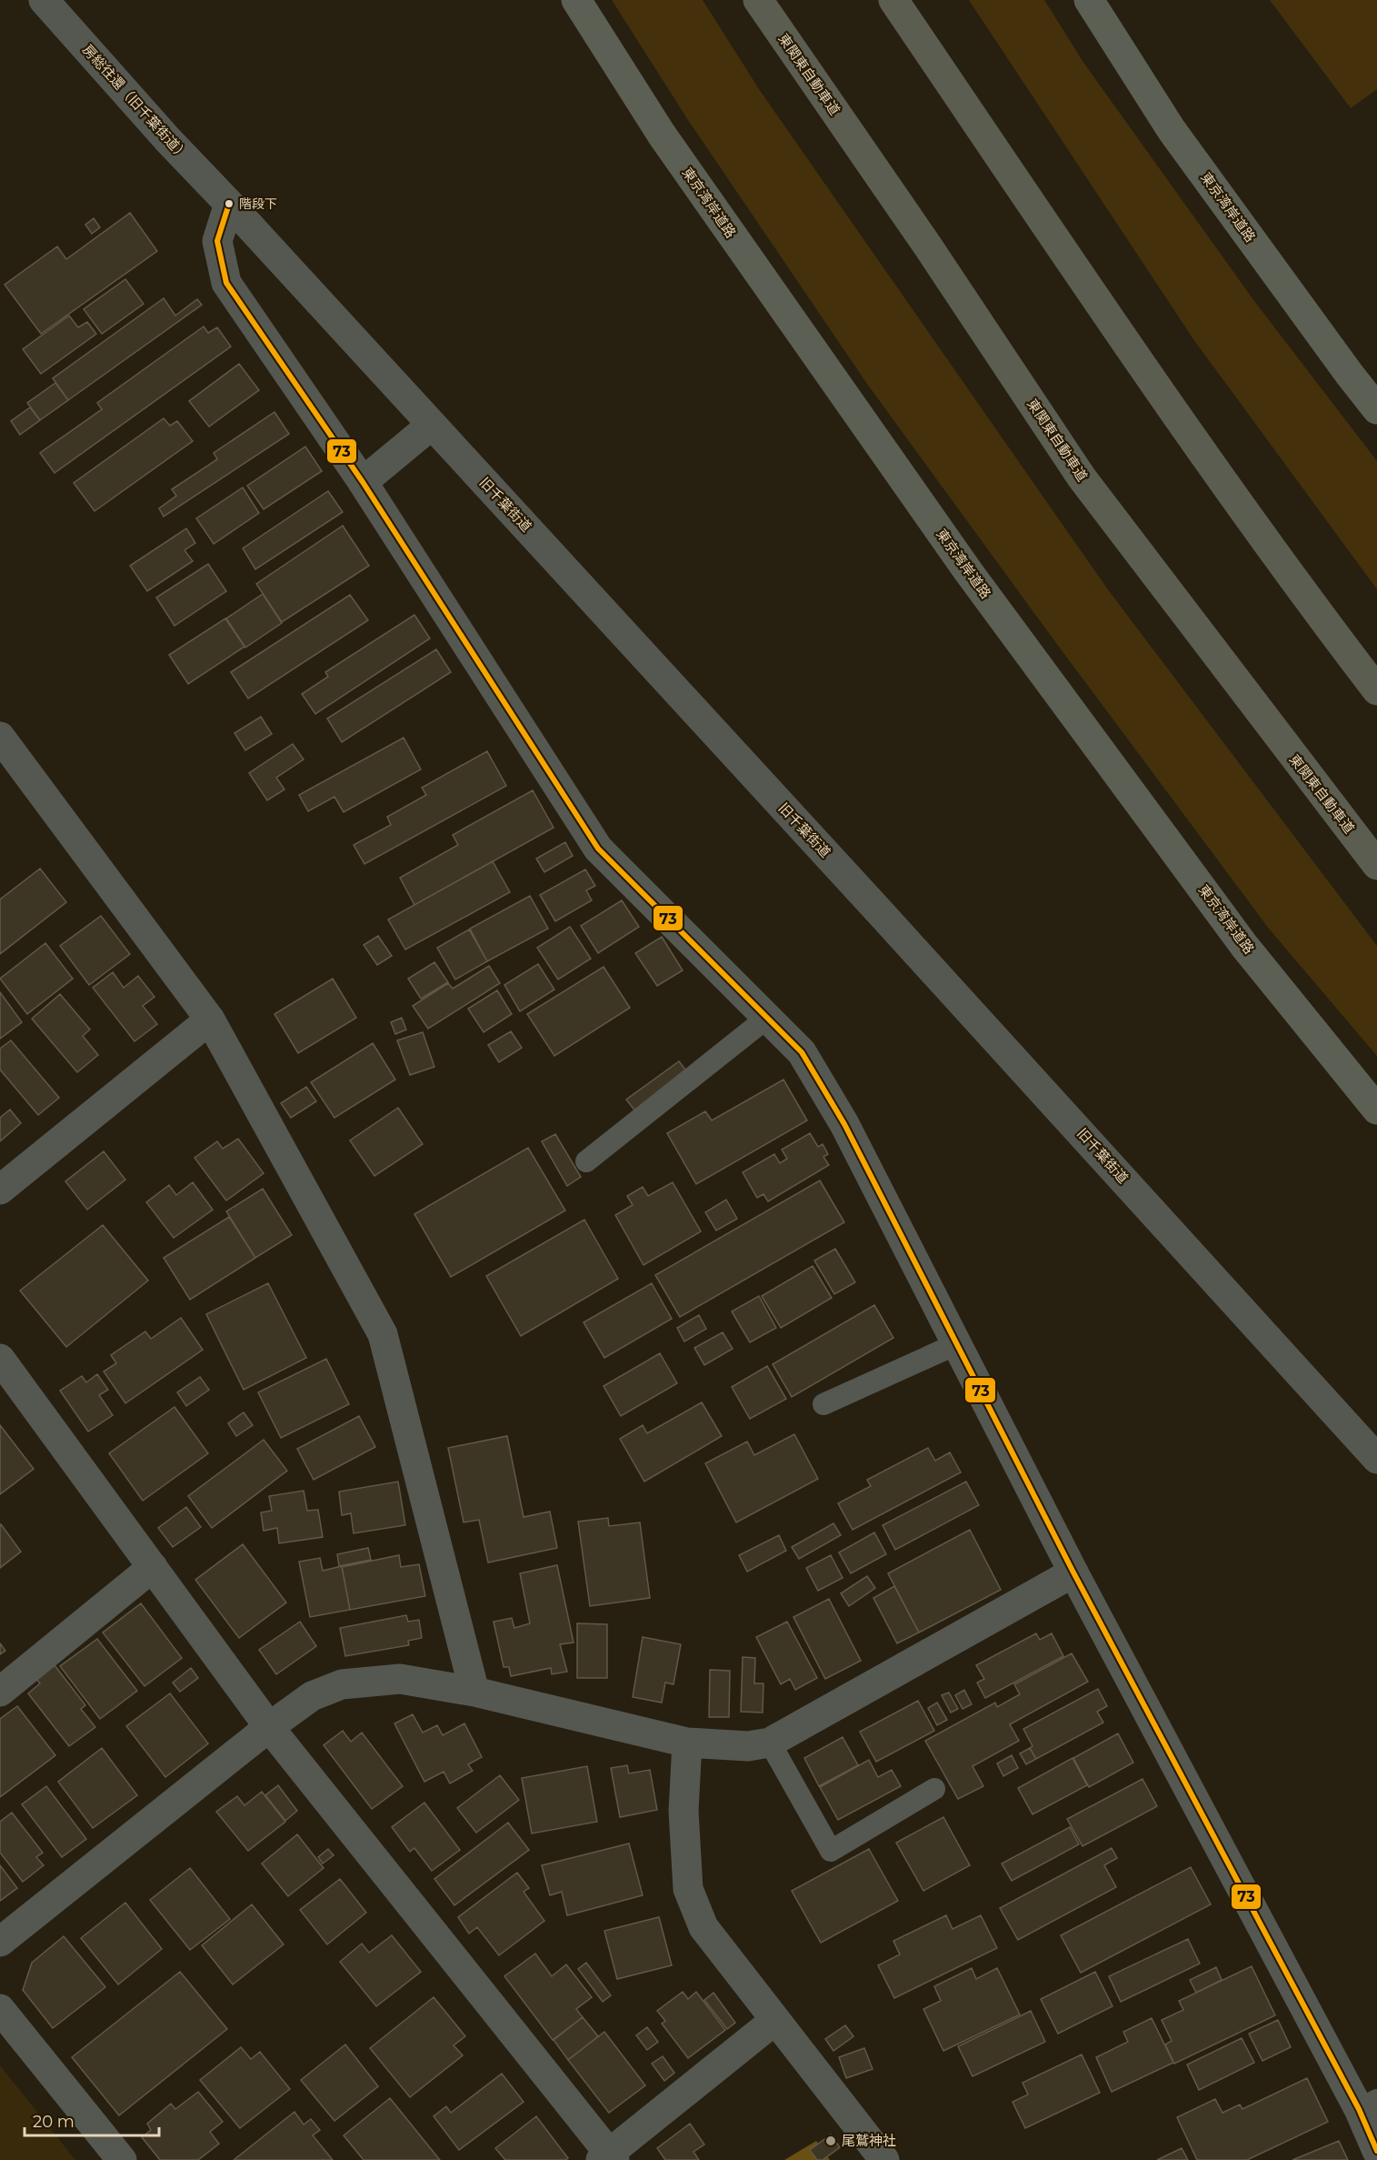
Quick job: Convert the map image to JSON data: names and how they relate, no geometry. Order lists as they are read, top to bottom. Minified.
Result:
{"streets":{"highway":["東関東自動車道","東京湾岸道路"],"street":["房総往還（旧千葉街道）","旧千葉街道"]},"crossings":[["房総往還（旧千葉街道）","旧千葉街道"]],"places":["階段下","尾鷲神社"],"lines":["transit line 73"],"scale_bar":"20 m"}
